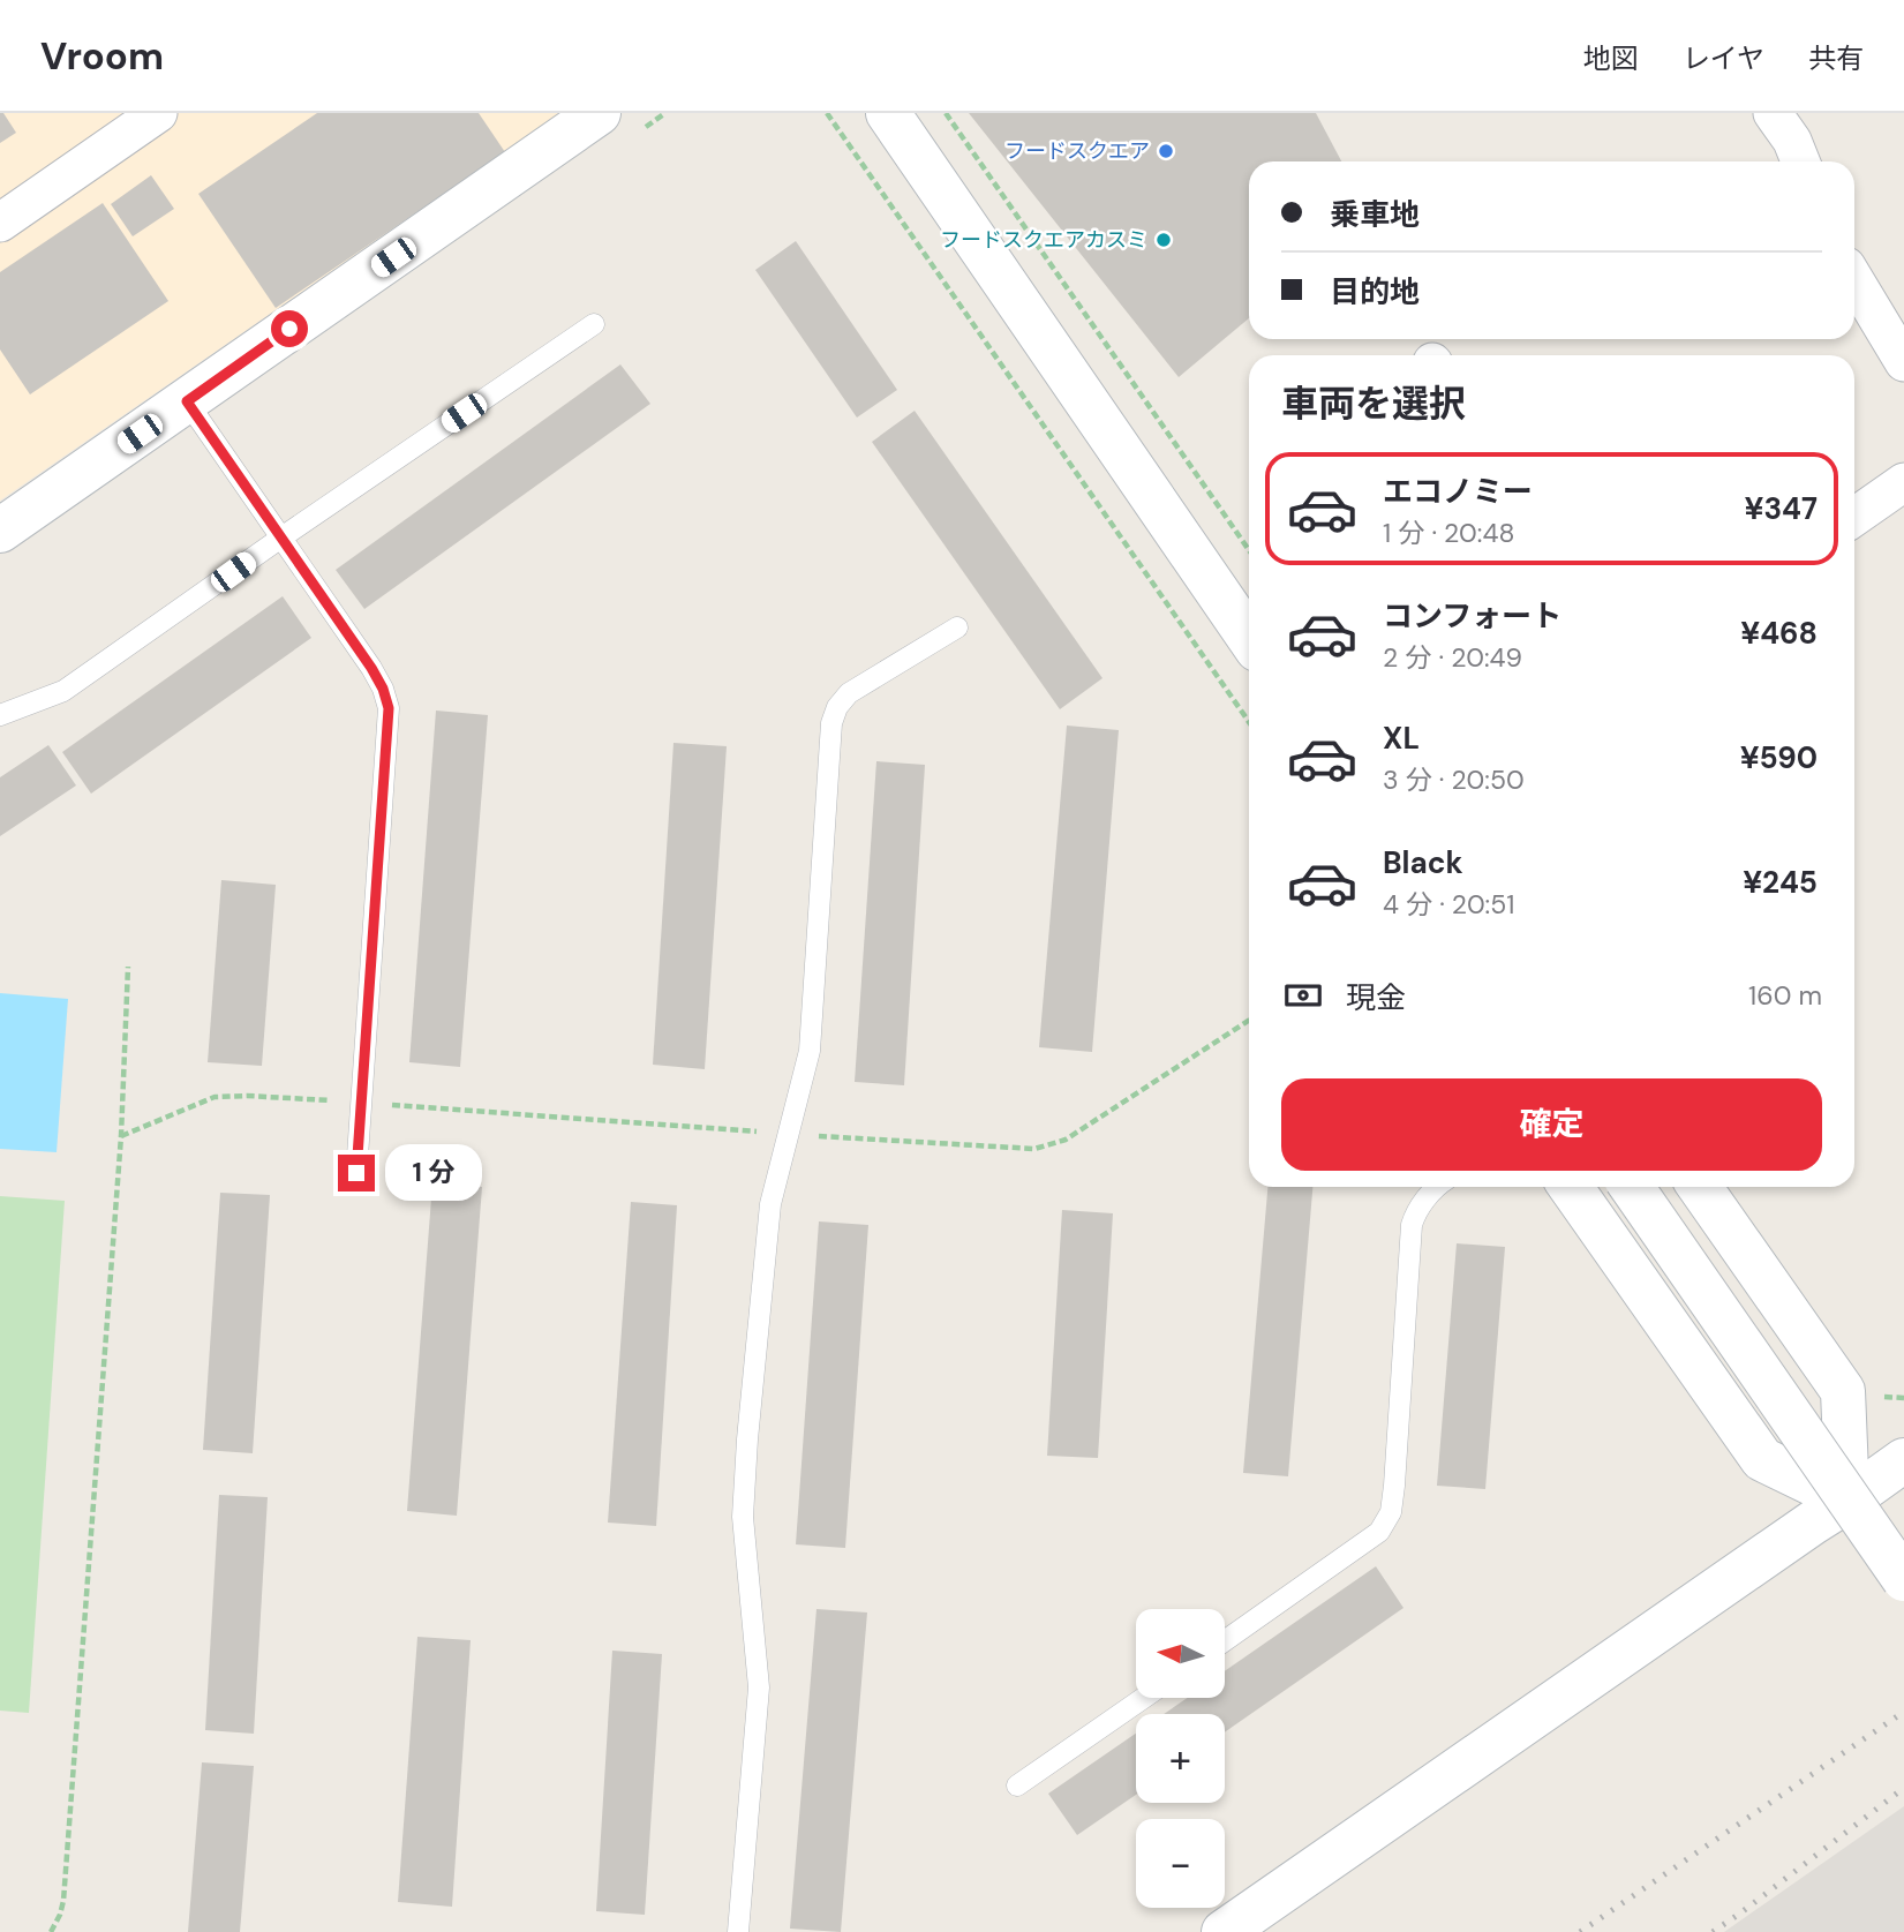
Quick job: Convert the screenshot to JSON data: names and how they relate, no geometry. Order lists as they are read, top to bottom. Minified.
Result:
{"places":["フードスクエア","フードスクエアカスミ"],"north":"left","page":{"header":"Vroom","nav":["地図","レイヤ","共有"],"banner":["乗車地","目的地"],"heading":"車両を選択","list":[{"name":"エコノミー","note":"1 分 · 20:48","value":"¥347"},{"name":"コンフォート","note":"2 分 · 20:49","value":"¥468"},{"name":"XL","note":"3 分 · 20:50","value":"¥590"},{"name":"Black","note":"4 分 · 20:51","value":"¥245"}],"pay":["現金","160 m"],"buttons":"確定","bubble":"1 分","map_buttons":["+","−"]}}
